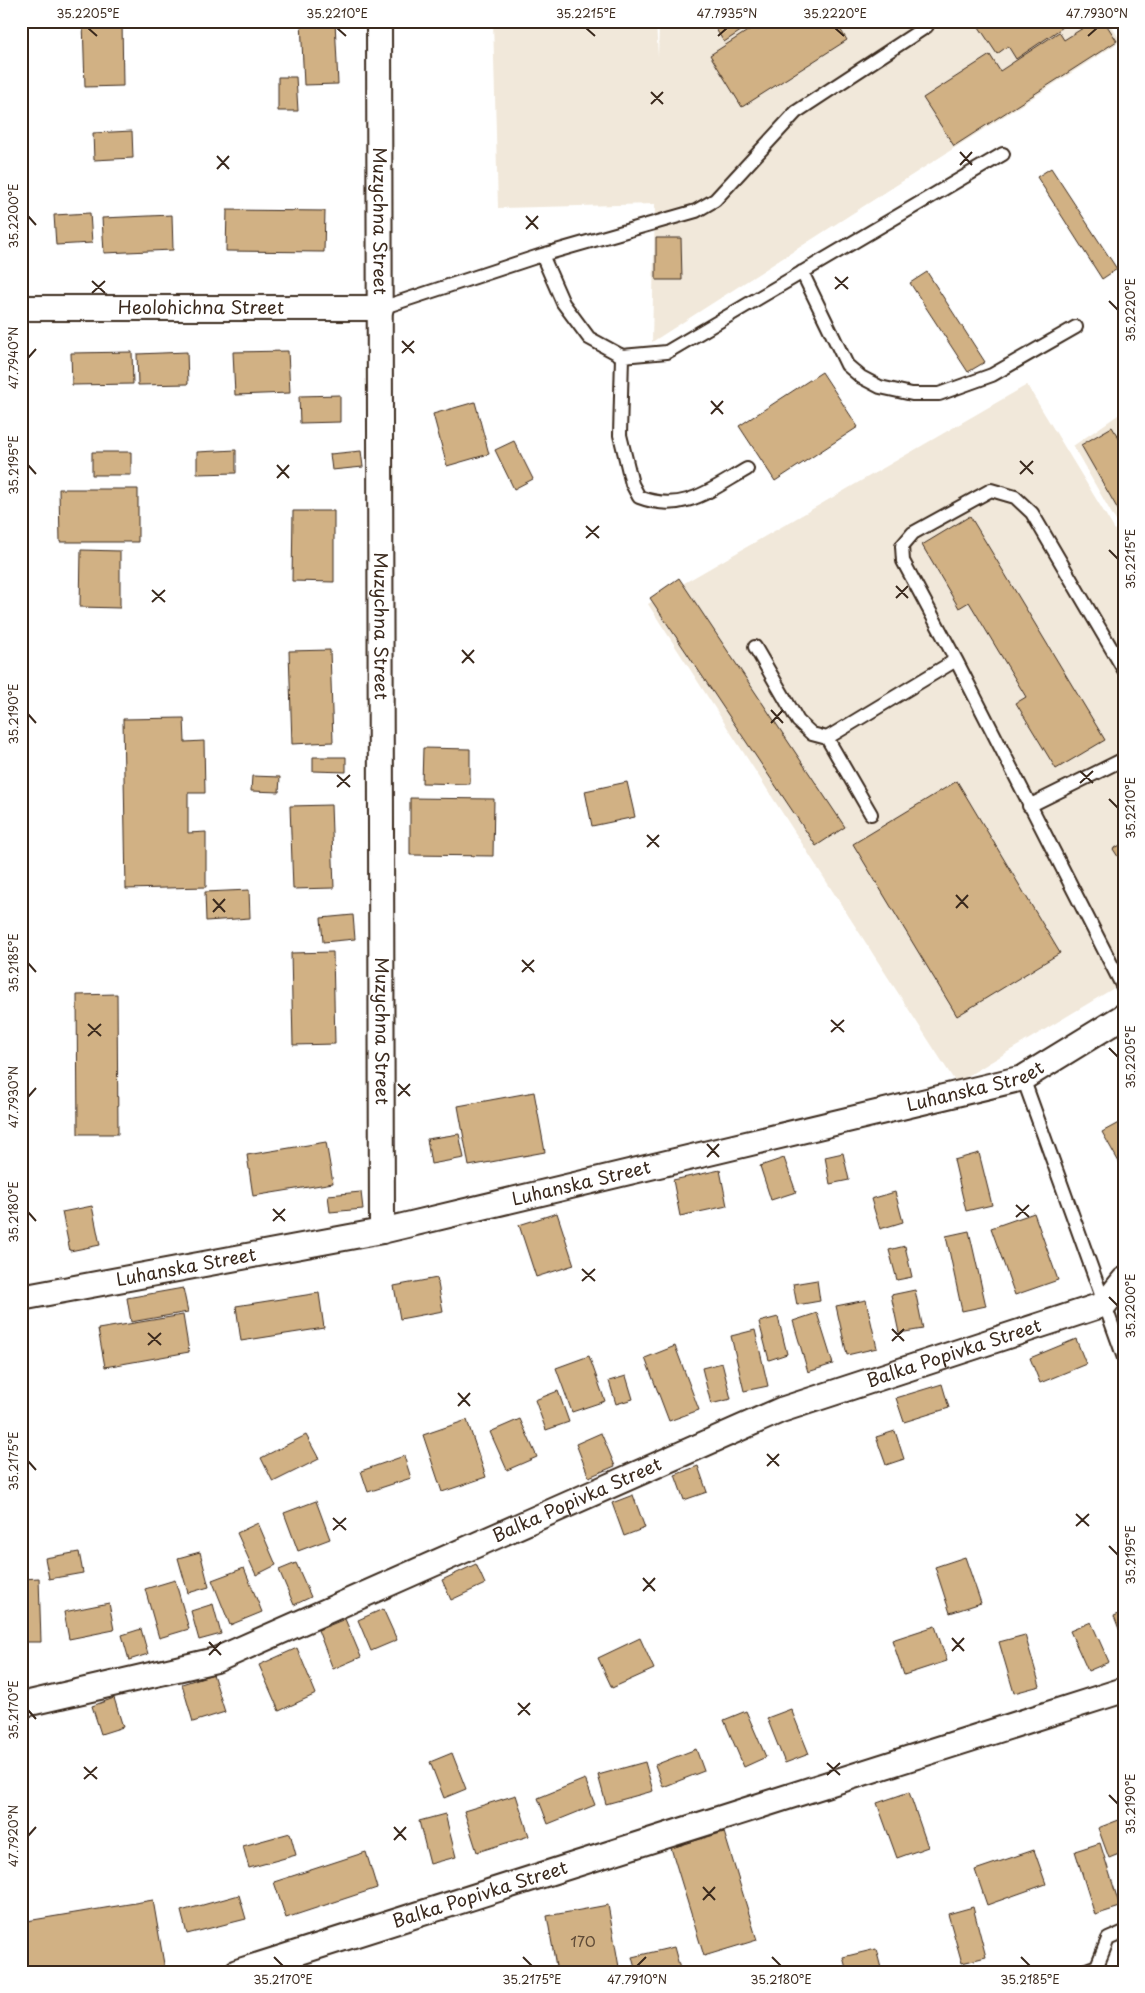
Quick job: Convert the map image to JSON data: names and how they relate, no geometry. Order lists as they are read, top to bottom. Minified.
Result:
{"streets":{"street":["Muzychna Street","Heolohichna Street","Luhanska Street","Balka Popivka Street"]},"crossings":[["Muzychna Street","Heolohichna Street"],["Muzychna Street","Luhanska Street"]],"house_numbers":["170"],"coordinates":["35.2205°E","35.2210°E","35.2215°E","47.7935°N","35.2220°E","47.7930°N","35.2200°E","47.7940°N","35.2195°E","35.2190°E","35.2185°E","35.2180°E","35.2175°E","35.2170°E","47.7920°N","47.7910°N"]}
